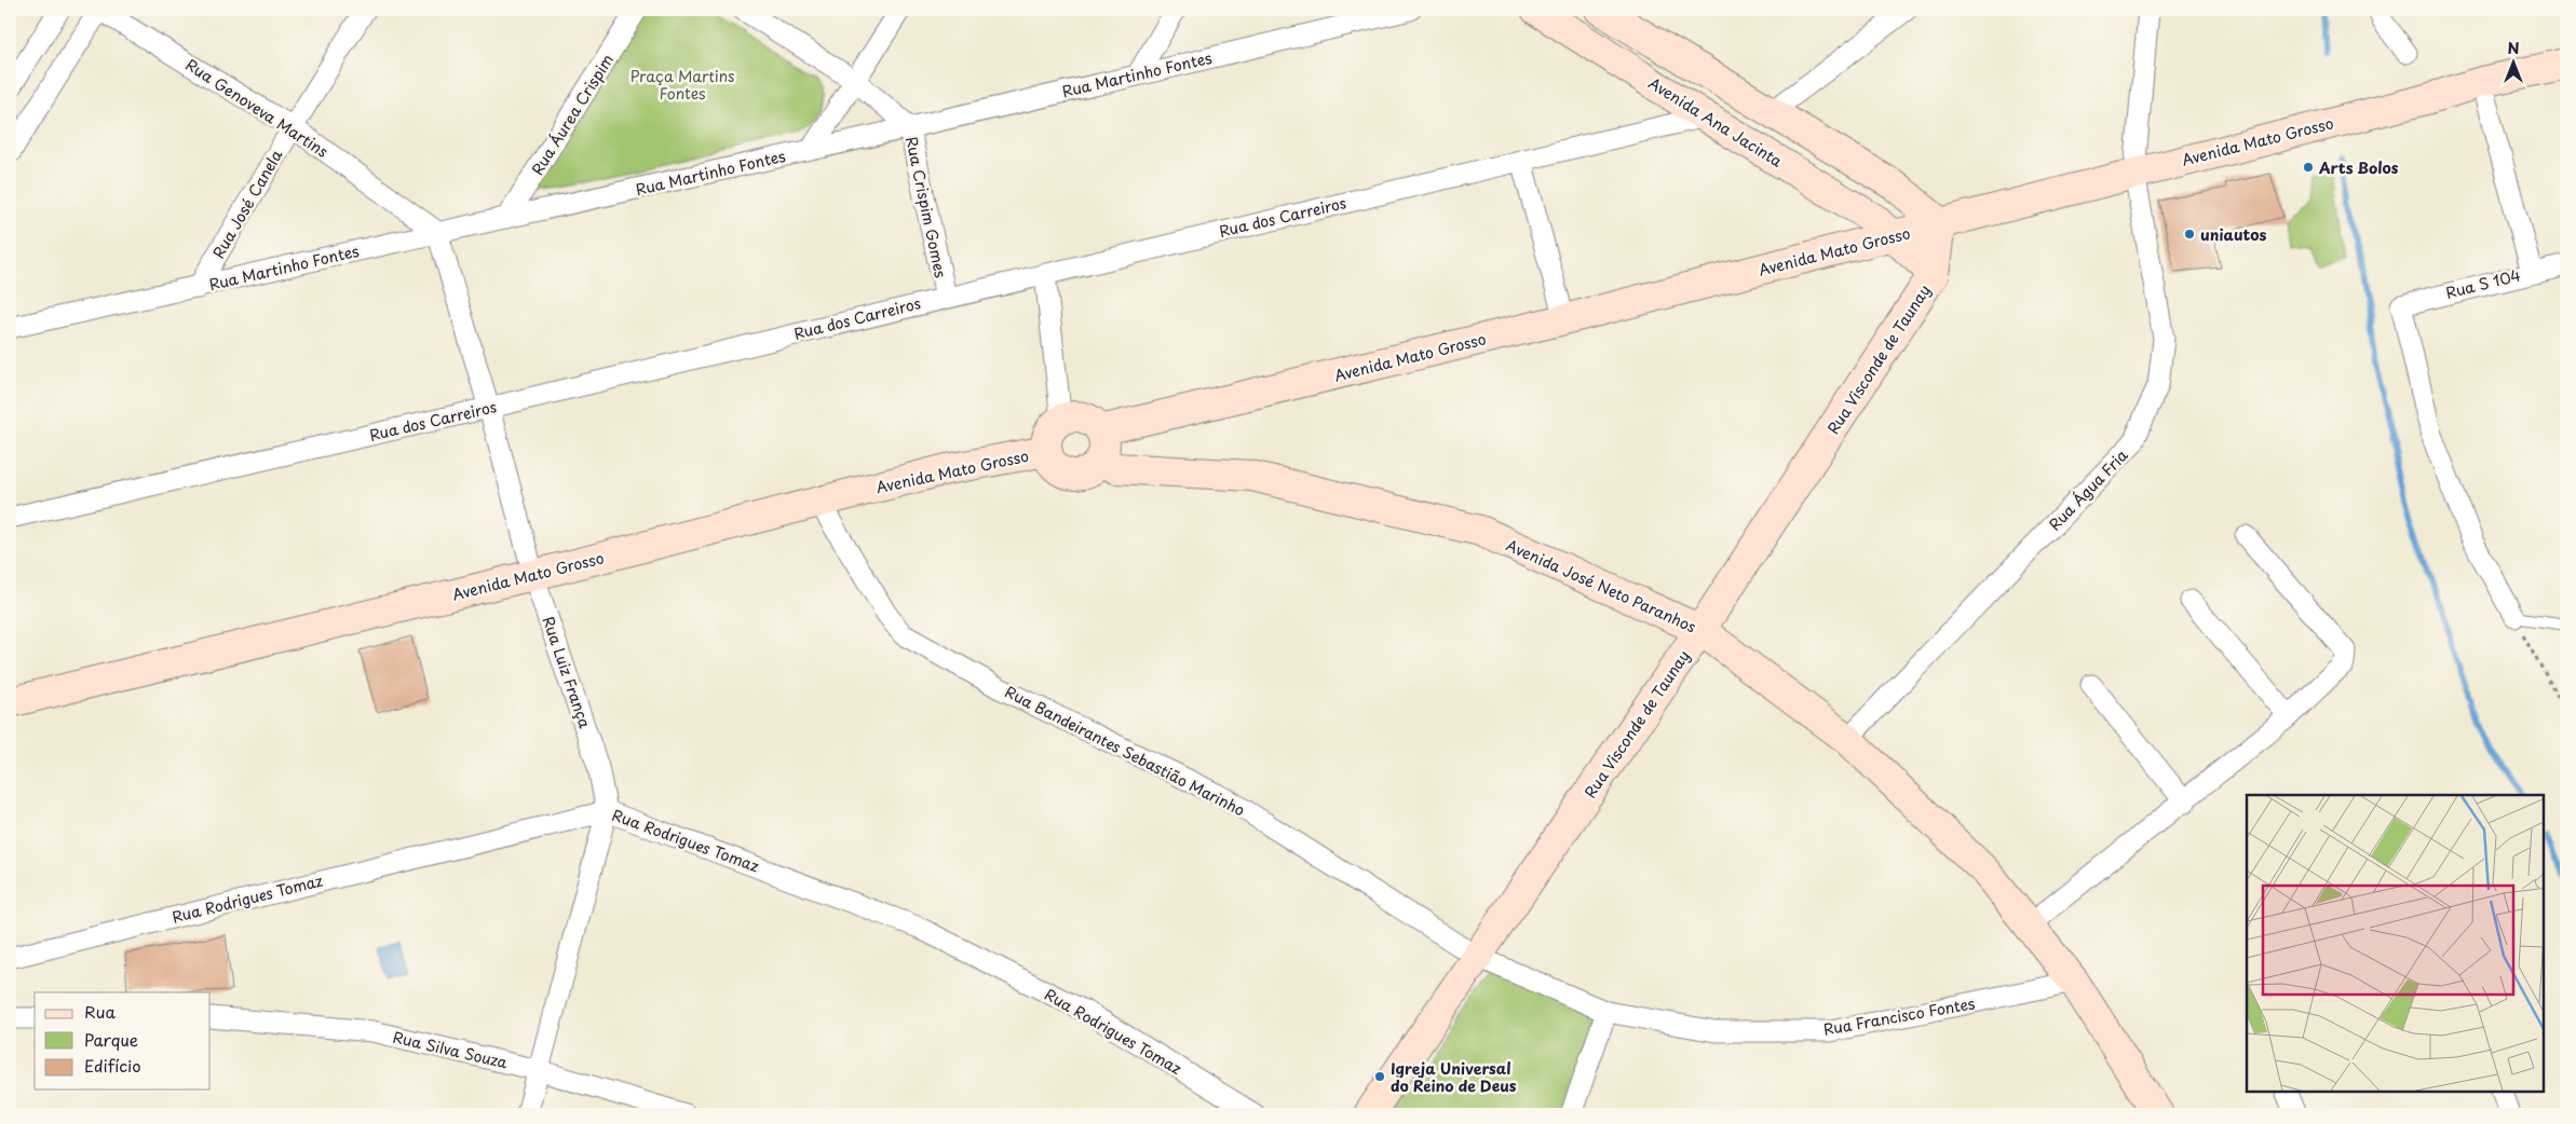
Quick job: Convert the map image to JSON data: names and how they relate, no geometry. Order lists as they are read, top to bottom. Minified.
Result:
{"streets":{"main road":["Avenida Ana Jacinta","Avenida Mato Grosso","Rua Visconde de Taunay","Avenida José Neto Paranhos"],"street":["Rua Martinho Fontes","Rua Genoveva Martins","Rua Áurea Crispim","Rua José Canela","Rua Crispim Gomes","Rua dos Carreiros","Rua S 104","Rua Água Fria","Rua Luiz França","Rua Bandeirantes Sebastião Marinho","Rua Rodrigues Tomaz","Rua Francisco Fontes","Rua Silva Souza"]},"crossings":[["Rua Martinho Fontes","Rua Genoveva Martins"],["Rua Martinho Fontes","Rua Áurea Crispim"],["Rua Martinho Fontes","Rua José Canela"],["Rua Martinho Fontes","Rua Crispim Gomes"],["Rua Martinho Fontes","Rua Luiz França"],["Rua Genoveva Martins","Rua José Canela"],["Rua Genoveva Martins","Rua Luiz França"],["Avenida Ana Jacinta","Avenida Mato Grosso"],["Avenida Ana Jacinta","Rua dos Carreiros"],["Avenida Ana Jacinta","Rua Visconde de Taunay"],["Avenida Mato Grosso","Rua Visconde de Taunay"],["Avenida Mato Grosso","Rua Água Fria"],["Avenida Mato Grosso","Avenida José Neto Paranhos"],["Avenida Mato Grosso","Rua Luiz França"],["Avenida Mato Grosso","Rua Bandeirantes Sebastião Marinho"],["Rua Crispim Gomes","Rua dos Carreiros"],["Rua dos Carreiros","Rua Luiz França"],["Rua Visconde de Taunay","Avenida José Neto Paranhos"],["Rua Visconde de Taunay","Rua Bandeirantes Sebastião Marinho"],["Rua Visconde de Taunay","Rua Francisco Fontes"],["Rua Água Fria","Avenida José Neto Paranhos"],["Avenida José Neto Paranhos","Rua Francisco Fontes"],["Rua Luiz França","Rua Rodrigues Tomaz"],["Rua Luiz França","Rua Silva Souza"],["Rua Bandeirantes Sebastião Marinho","Rua Francisco Fontes"]],"parks":["Praça Martins Fontes"],"places":["Arts Bolos","uniautos","Igreja Universal do Reino de Deus"],"legend":["Rua","Parque","Edifício"],"north":"top"}
